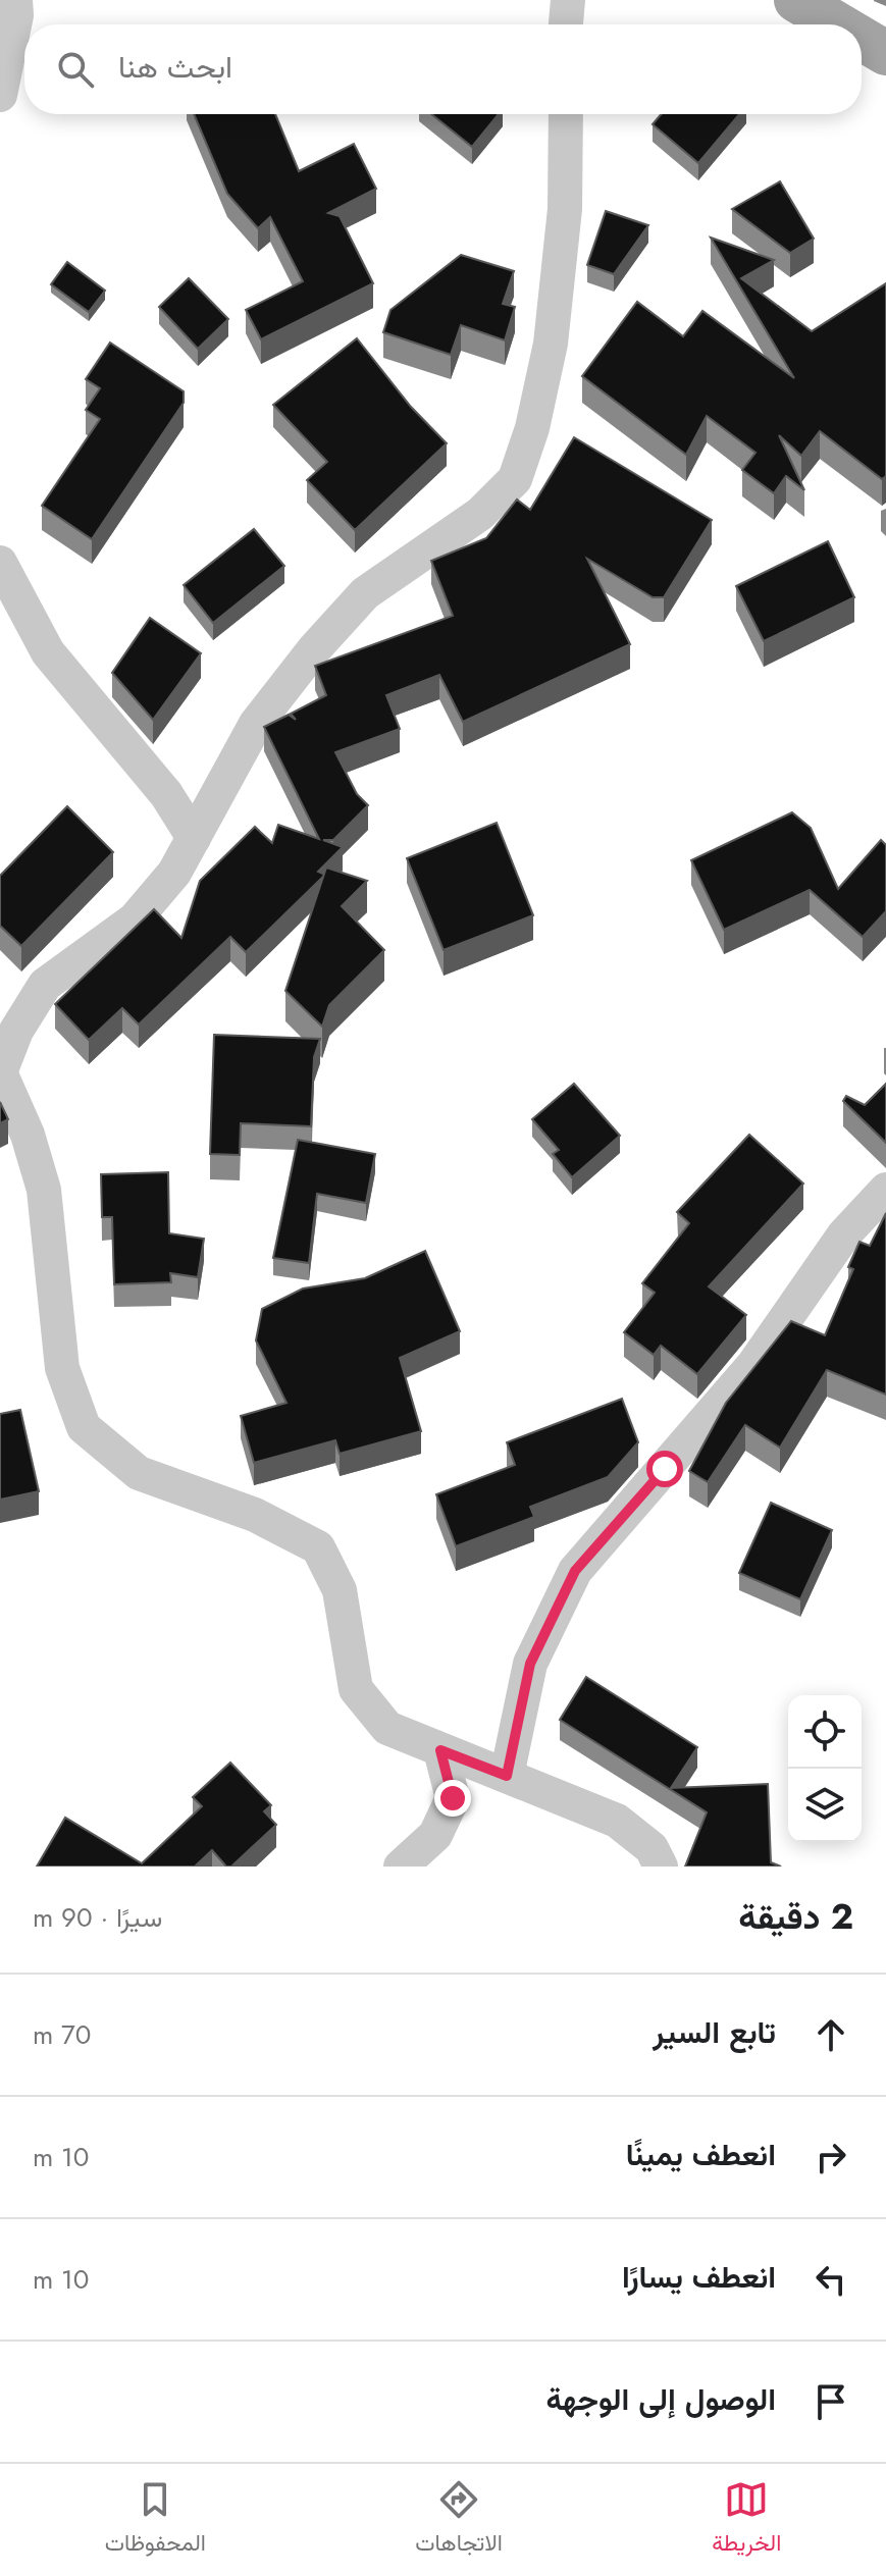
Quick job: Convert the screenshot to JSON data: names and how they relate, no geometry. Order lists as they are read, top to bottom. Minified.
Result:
{"page":{"search":"ابحث هنا","heading":["2 دقيقة","سيرًا · 90 m"],"list":[["تابع السير","70 m"],["انعطف يمينًا","10 m"],["انعطف يسارًا","10 m"],"الوصول إلى الوجهة"],"nav":["الخريطة","الاتجاهات","المحفوظات"]}}
